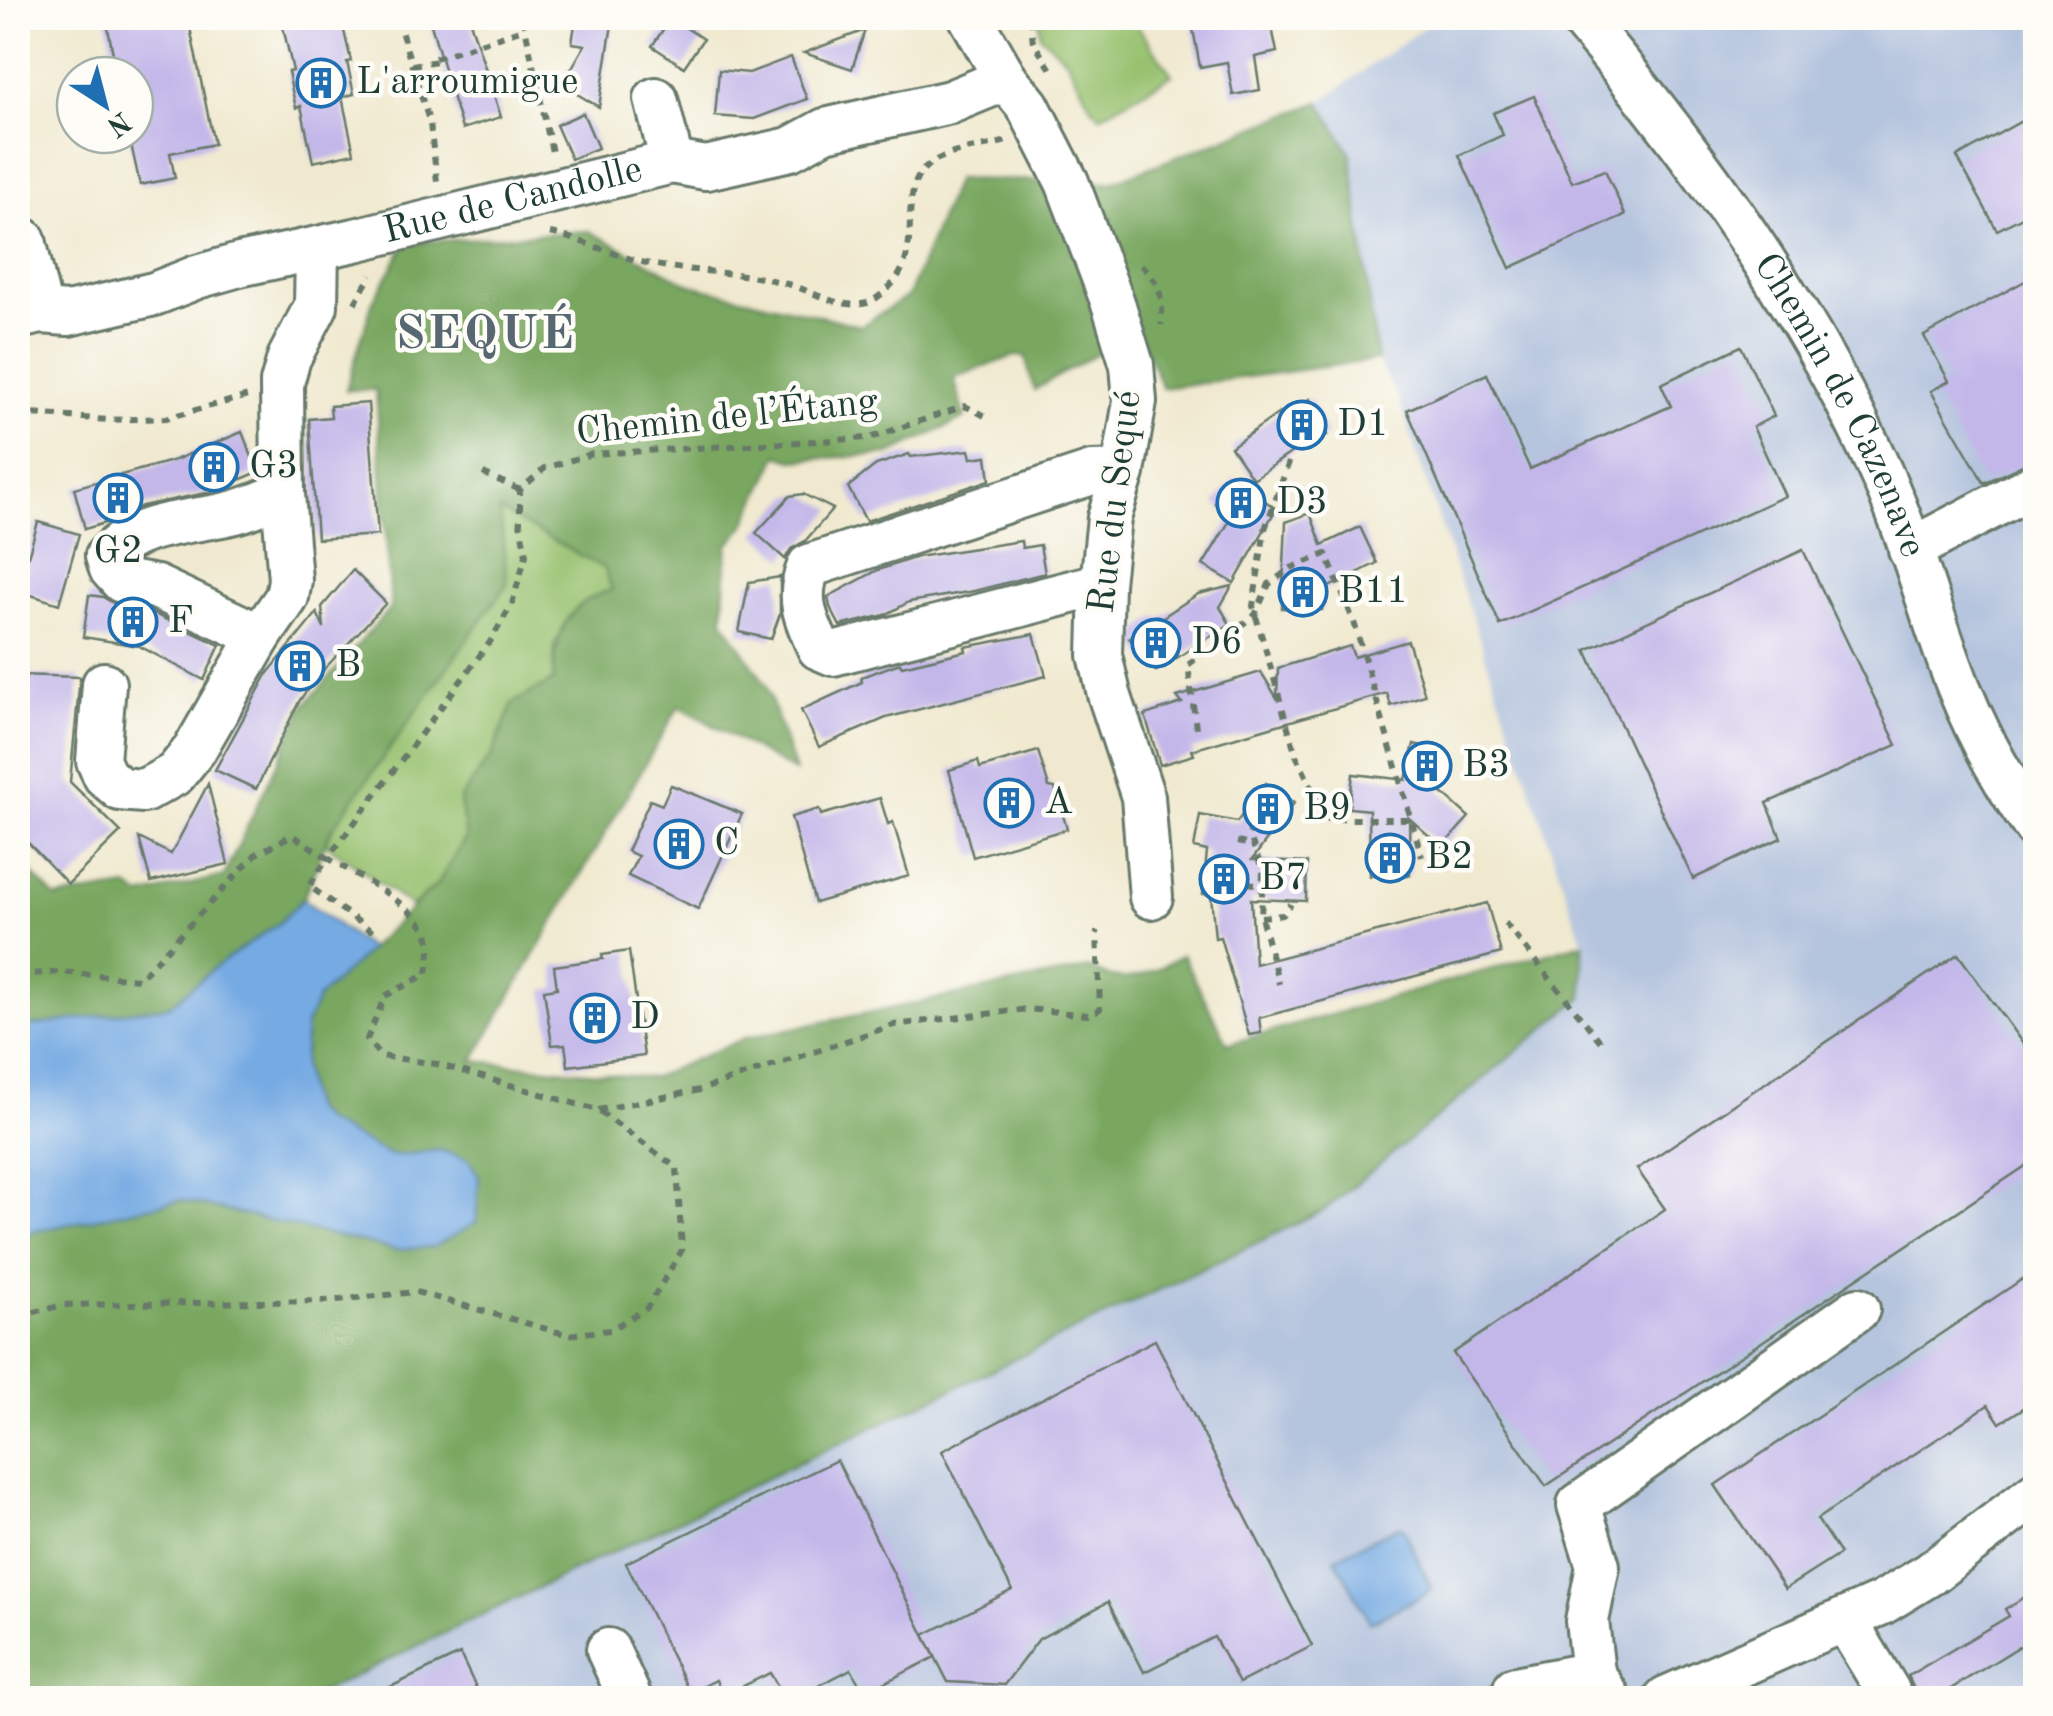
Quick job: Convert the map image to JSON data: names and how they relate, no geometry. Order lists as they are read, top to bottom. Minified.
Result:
{"streets":{"street":["Rue de Candolle","Chemin de Cazenave","Rue du Sequé"],"path":["Chemin de l’Étang"]},"crossings":[["Rue de Candolle","Rue du Sequé"]],"districts":["SEQUÉ"],"places":{"building":["L'arroumigue","D1","G3","G2","D3","B11","F","D6","B","B3","A","B9","C","B2","B7","D"]},"north":"bottom right"}
